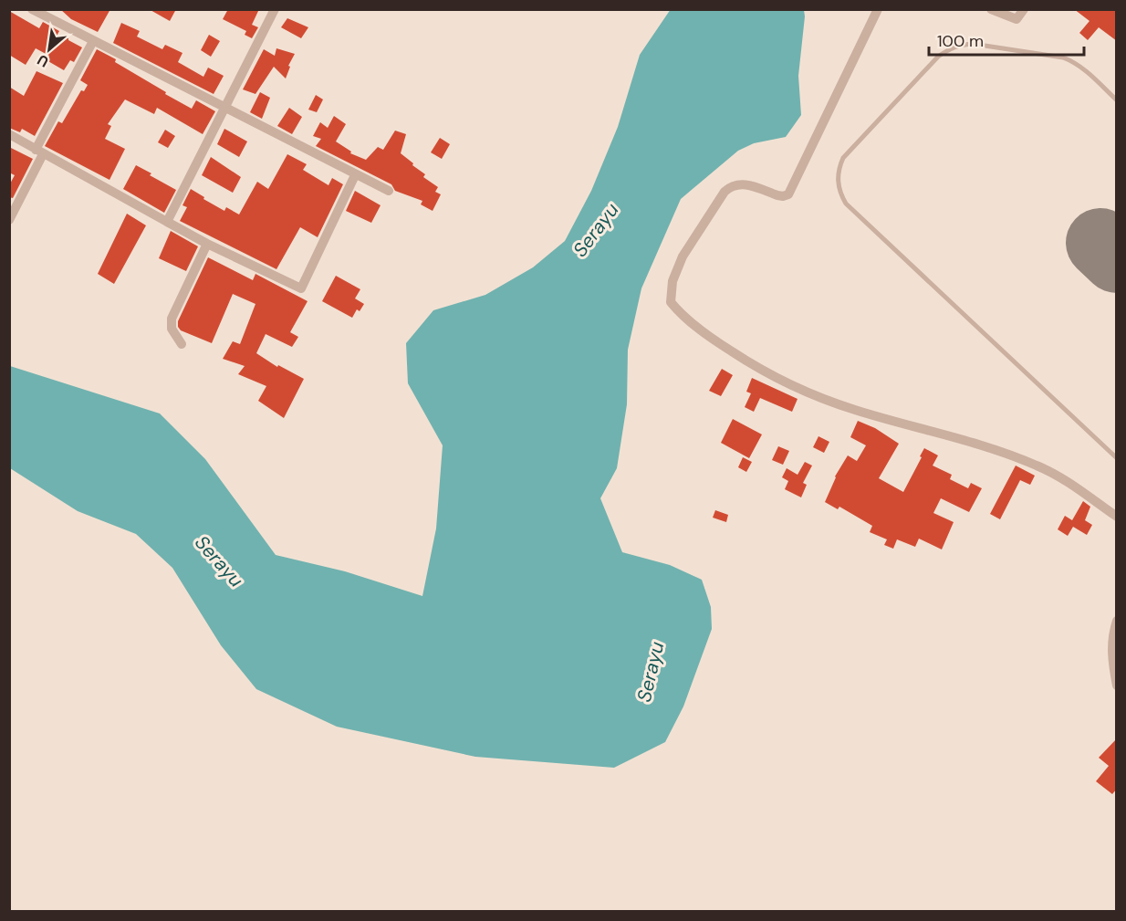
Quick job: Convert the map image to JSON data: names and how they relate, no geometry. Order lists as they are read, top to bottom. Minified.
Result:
{"water":["Serayu"],"scale_bar":"100 m","north":"bottom left"}
